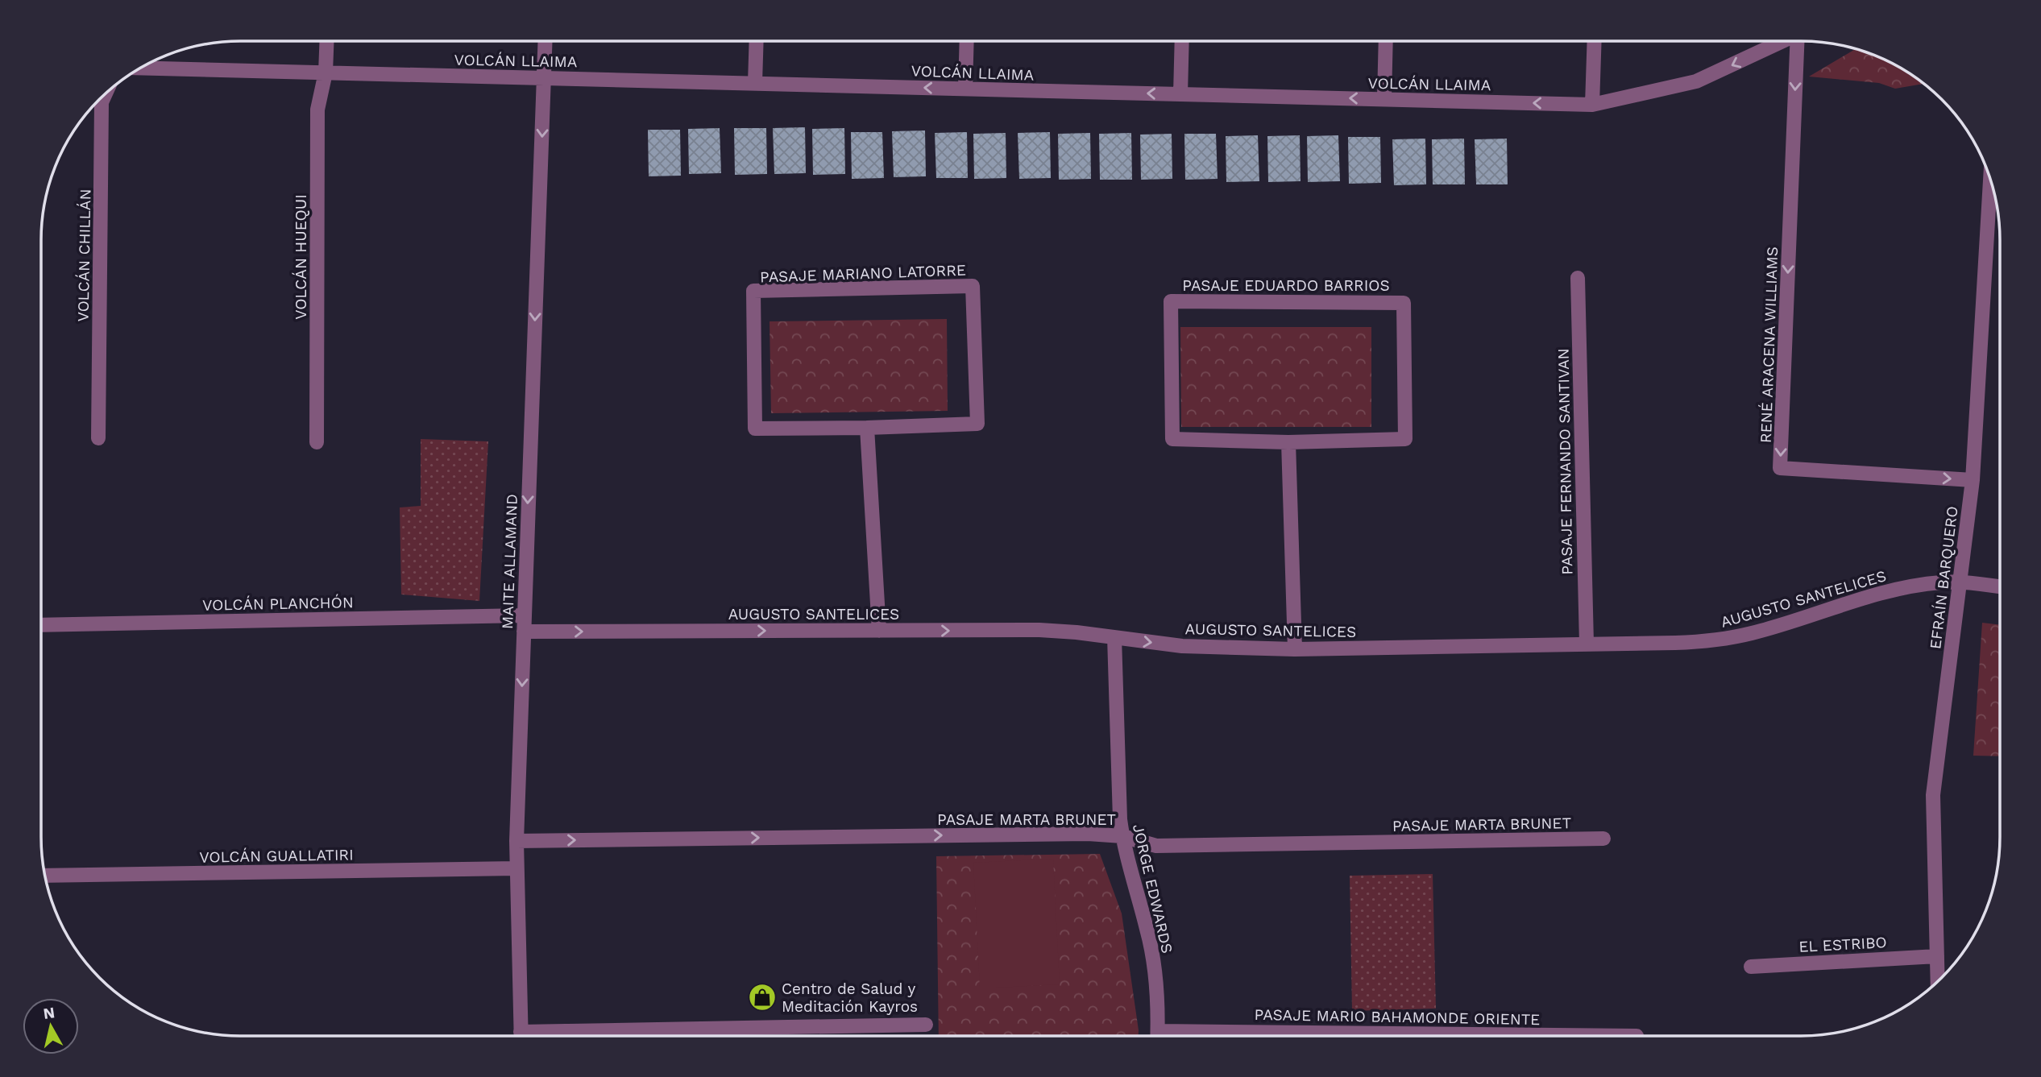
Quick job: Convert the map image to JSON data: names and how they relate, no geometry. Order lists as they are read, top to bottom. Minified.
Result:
{"streets":{"street":["VOLCÁN LLAIMA","VOLCÁN CHILLÁN","VOLCÁN HUEQUI","PASAJE MARIANO LATORRE","PASAJE EDUARDO BARRIOS","RENÉ ARACENA WILLIAMS","PASAJE FERNANDO SANTIVAN","MAITE ALLAMAND","EFRAÍN BARQUERO","AUGUSTO SANTELICES","VOLCÁN PLANCHÓN","PASAJE MARTA BRUNET","VOLCÁN GUALLATIRI","JORGE EDWARDS","EL ESTRIBO"]},"crossings":[["VOLCÁN LLAIMA","VOLCÁN HUEQUI"],["VOLCÁN LLAIMA","MAITE ALLAMAND"],["RENÉ ARACENA WILLIAMS","EFRAÍN BARQUERO"],["PASAJE FERNANDO SANTIVAN","AUGUSTO SANTELICES"],["MAITE ALLAMAND","AUGUSTO SANTELICES"],["MAITE ALLAMAND","VOLCÁN PLANCHÓN"],["MAITE ALLAMAND","PASAJE MARTA BRUNET"],["MAITE ALLAMAND","VOLCÁN GUALLATIRI"],["EFRAÍN BARQUERO","AUGUSTO SANTELICES"],["EFRAÍN BARQUERO","EL ESTRIBO"],["AUGUSTO SANTELICES","JORGE EDWARDS"],["PASAJE MARTA BRUNET","JORGE EDWARDS"]],"one_way":["VOLCÁN LLAIMA","MAITE ALLAMAND","AUGUSTO SANTELICES","PASAJE MARTA BRUNET"],"places":{"shop":["Centro de Salud y Meditación Kayros"]},"north":"top"}
